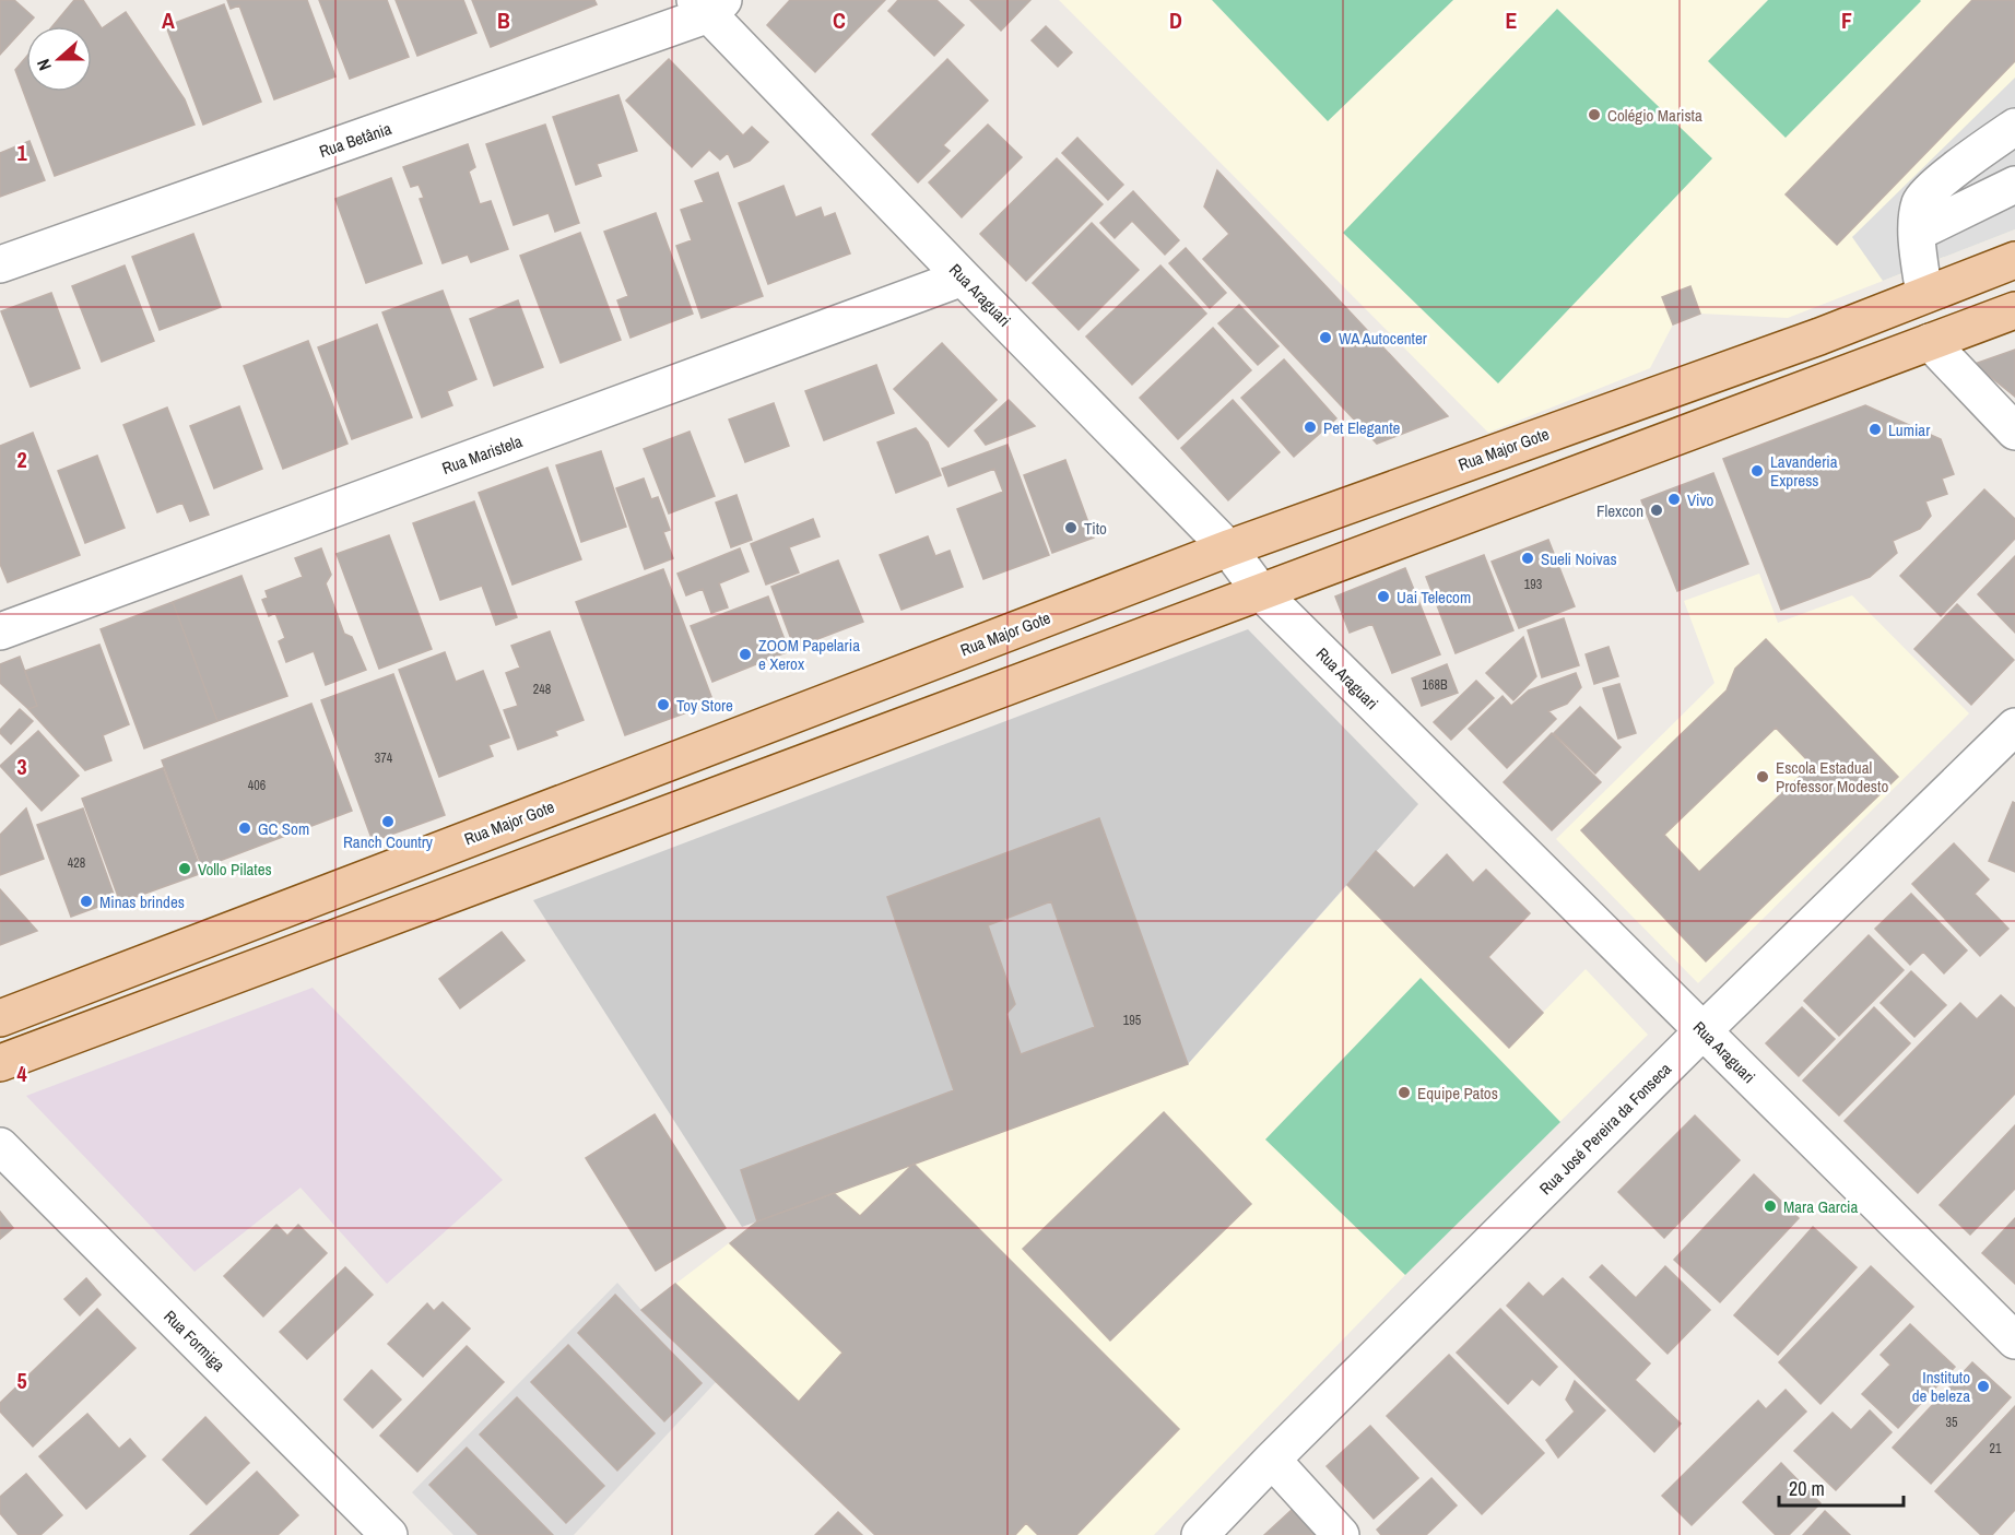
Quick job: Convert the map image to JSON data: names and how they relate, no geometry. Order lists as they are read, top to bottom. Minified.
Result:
{"streets":{"main road":["Rua Major Gote"],"street":["Rua Betânia","Rua Araguari","Rua Maristela","Rua José Pereira da Fonseca","Rua Formiga"]},"crossings":[["Rua Betânia","Rua Araguari"],["Rua Araguari","Rua Major Gote"],["Rua Araguari","Rua Maristela"],["Rua Araguari","Rua José Pereira da Fonseca"]],"places":["Colégio Marista","WA Autocenter","Pet Elegante","Lumiar","Lavanderia Express","Vivo","Flexcon","Tito","Sueli Noivas","Uai Telecom","ZOOM Papelaria e Xerox","Toy Store","Escola Estadual Professor Modesto","Ranch Country","GC Som","Vollo Pilates","Minas brindes","Equipe Patos","Mara Garcia","Instituto de beleza"],"house_numbers":["193","168B","248","374","406","428","195","35","21"],"scale_bar":"20 m","north":"left","grid":{"columns":["A","B","C","D","E","F"],"rows":["1","2","3","4","5"]}}
